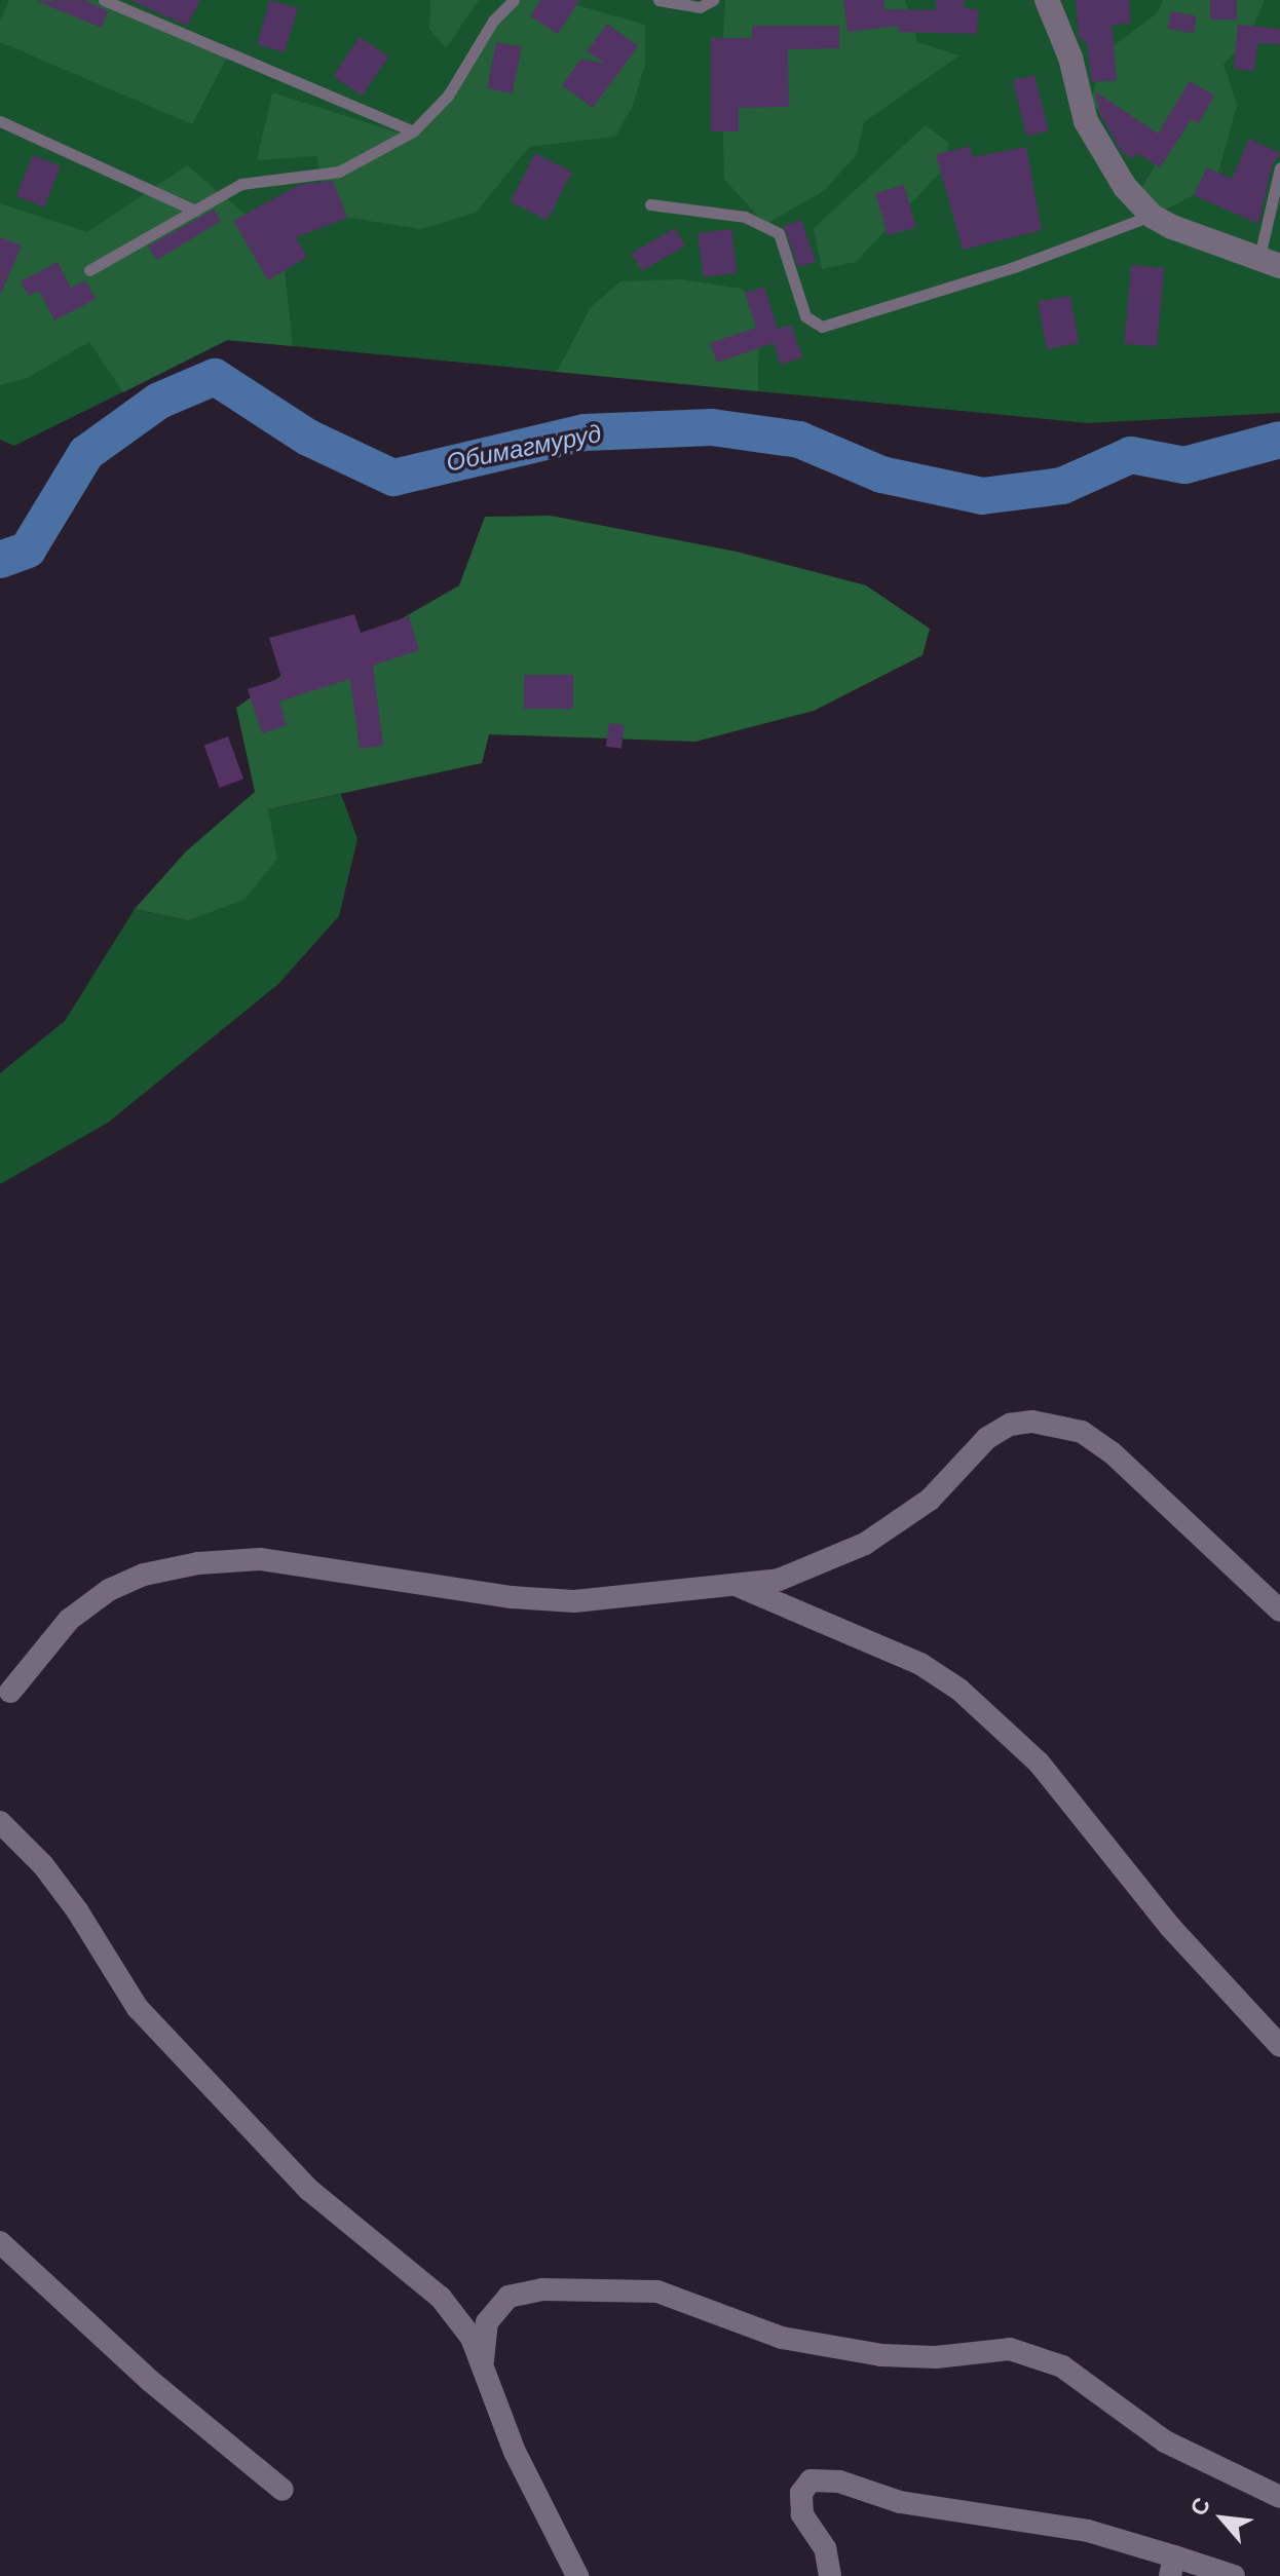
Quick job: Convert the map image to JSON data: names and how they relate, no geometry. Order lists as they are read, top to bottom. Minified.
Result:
{"water":["Обимагмуруд"],"north":"top left"}
